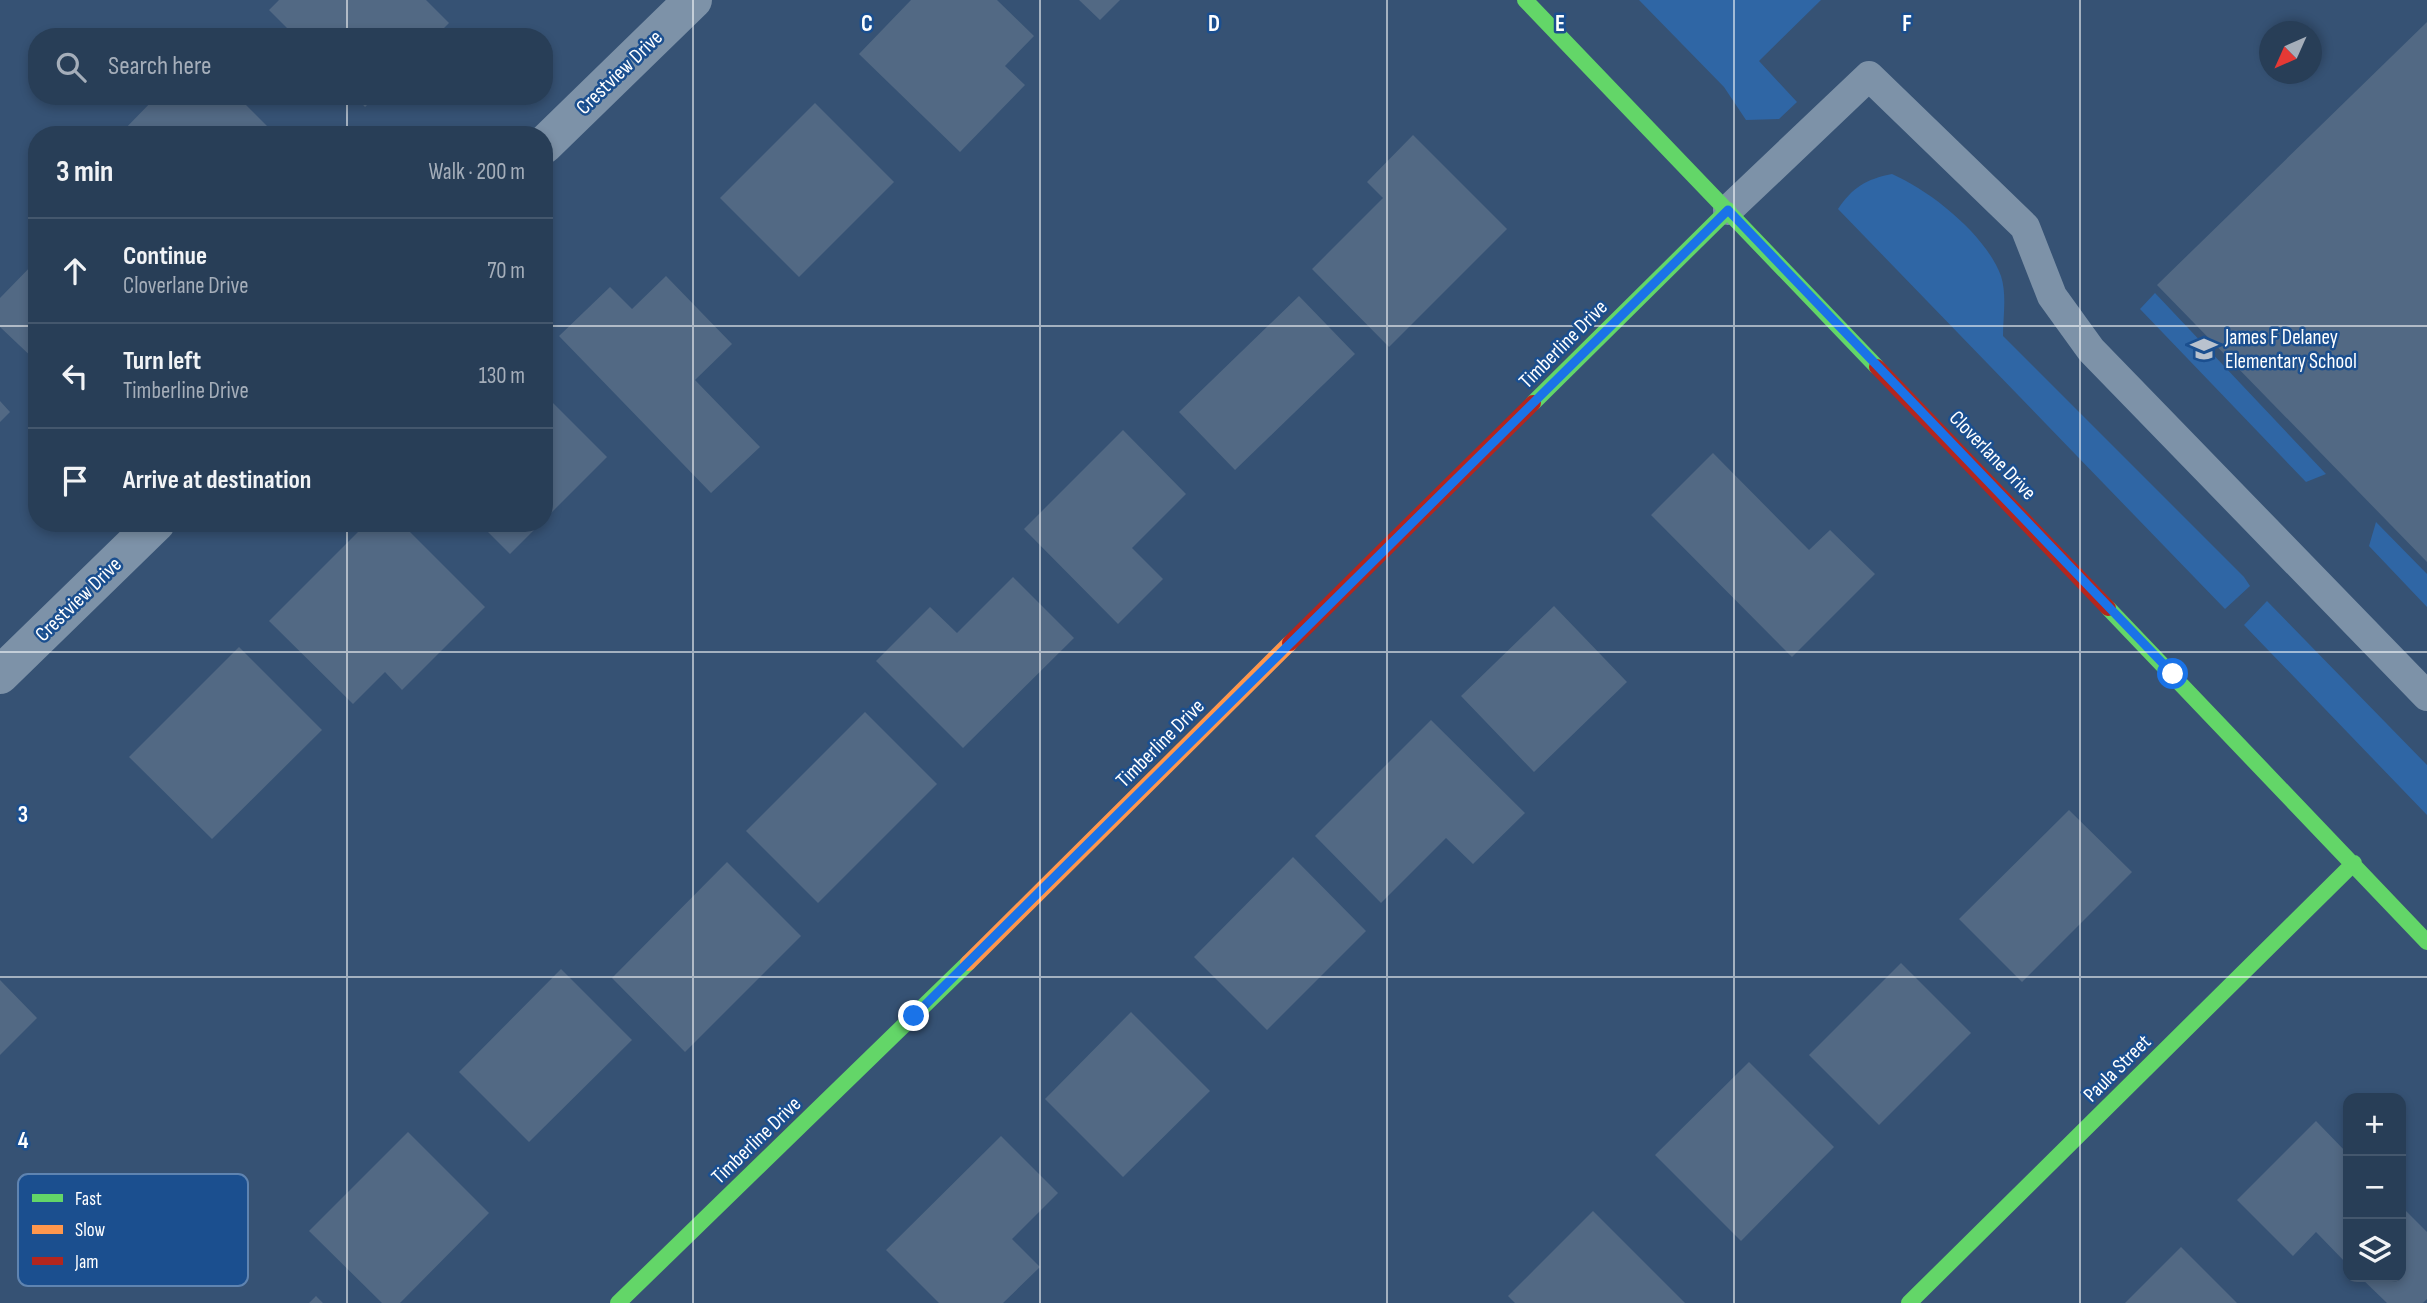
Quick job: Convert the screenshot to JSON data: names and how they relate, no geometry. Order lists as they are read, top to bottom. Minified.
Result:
{"streets":{"street":["Crestview Drive","Timberline Drive","Cloverlane Drive","Paula Street"]},"crossings":[["Timberline Drive","Cloverlane Drive"],["Cloverlane Drive","Paula Street"]],"places":{"school or university":["James F Delaney Elementary School"]},"legend":["Fast","Slow","Jam"],"north":"bottom left","page":{"search":"Search here","heading":["3 min","Walk · 200 m"],"list":[["Continue","Cloverlane Drive","70 m"],["Turn left","Timberline Drive","130 m"],"Arrive at destination"],"map_buttons":["+","−"]},"grid":{"columns":["C","D","E","F"],"rows":["3","4"]}}
